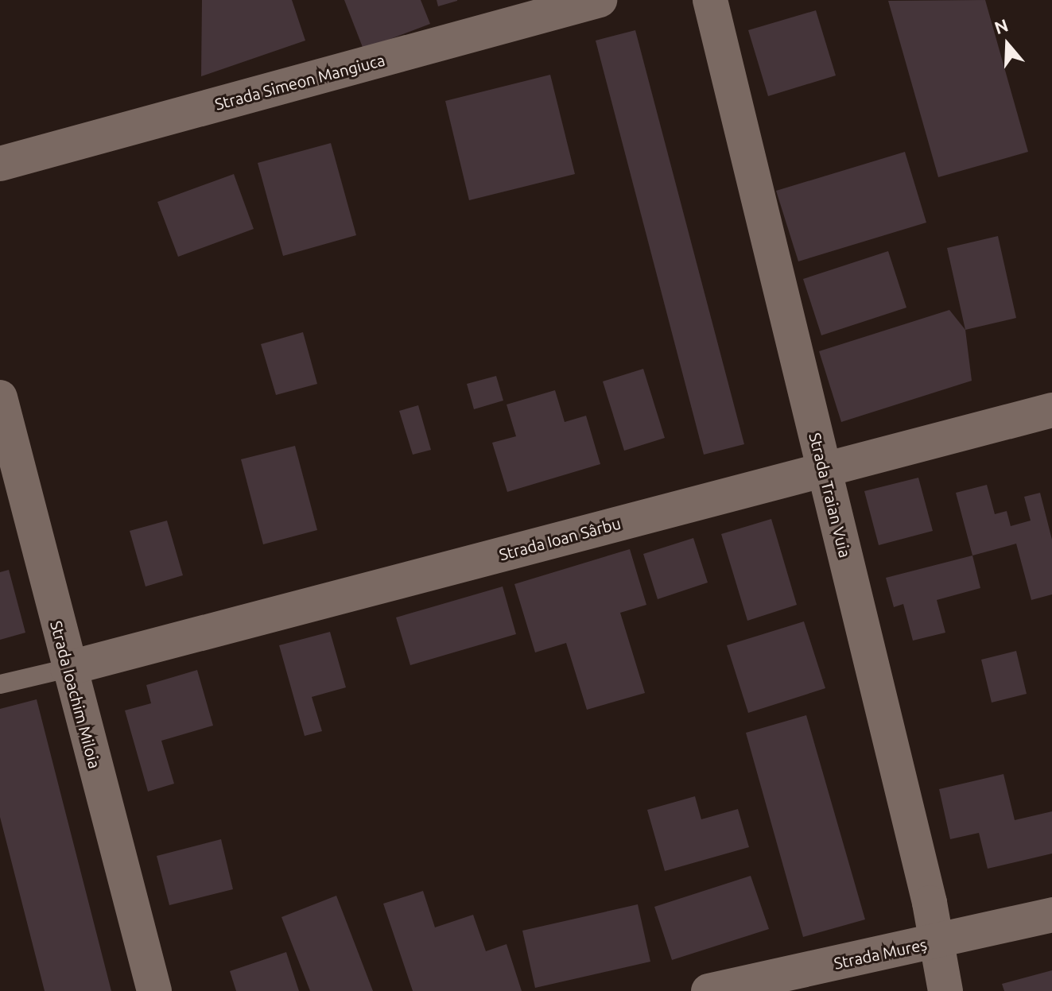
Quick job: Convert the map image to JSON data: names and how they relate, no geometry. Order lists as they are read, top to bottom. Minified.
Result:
{"streets":{"street":["Strada Simeon Mangiuca","Strada Traian Vuia","Strada Ioan Sârbu","Strada Ioachim Miloia","Strada Mureș"]},"crossings":[["Strada Traian Vuia","Strada Ioan Sârbu"],["Strada Traian Vuia","Strada Mureș"],["Strada Ioan Sârbu","Strada Ioachim Miloia"]],"north":"top"}
